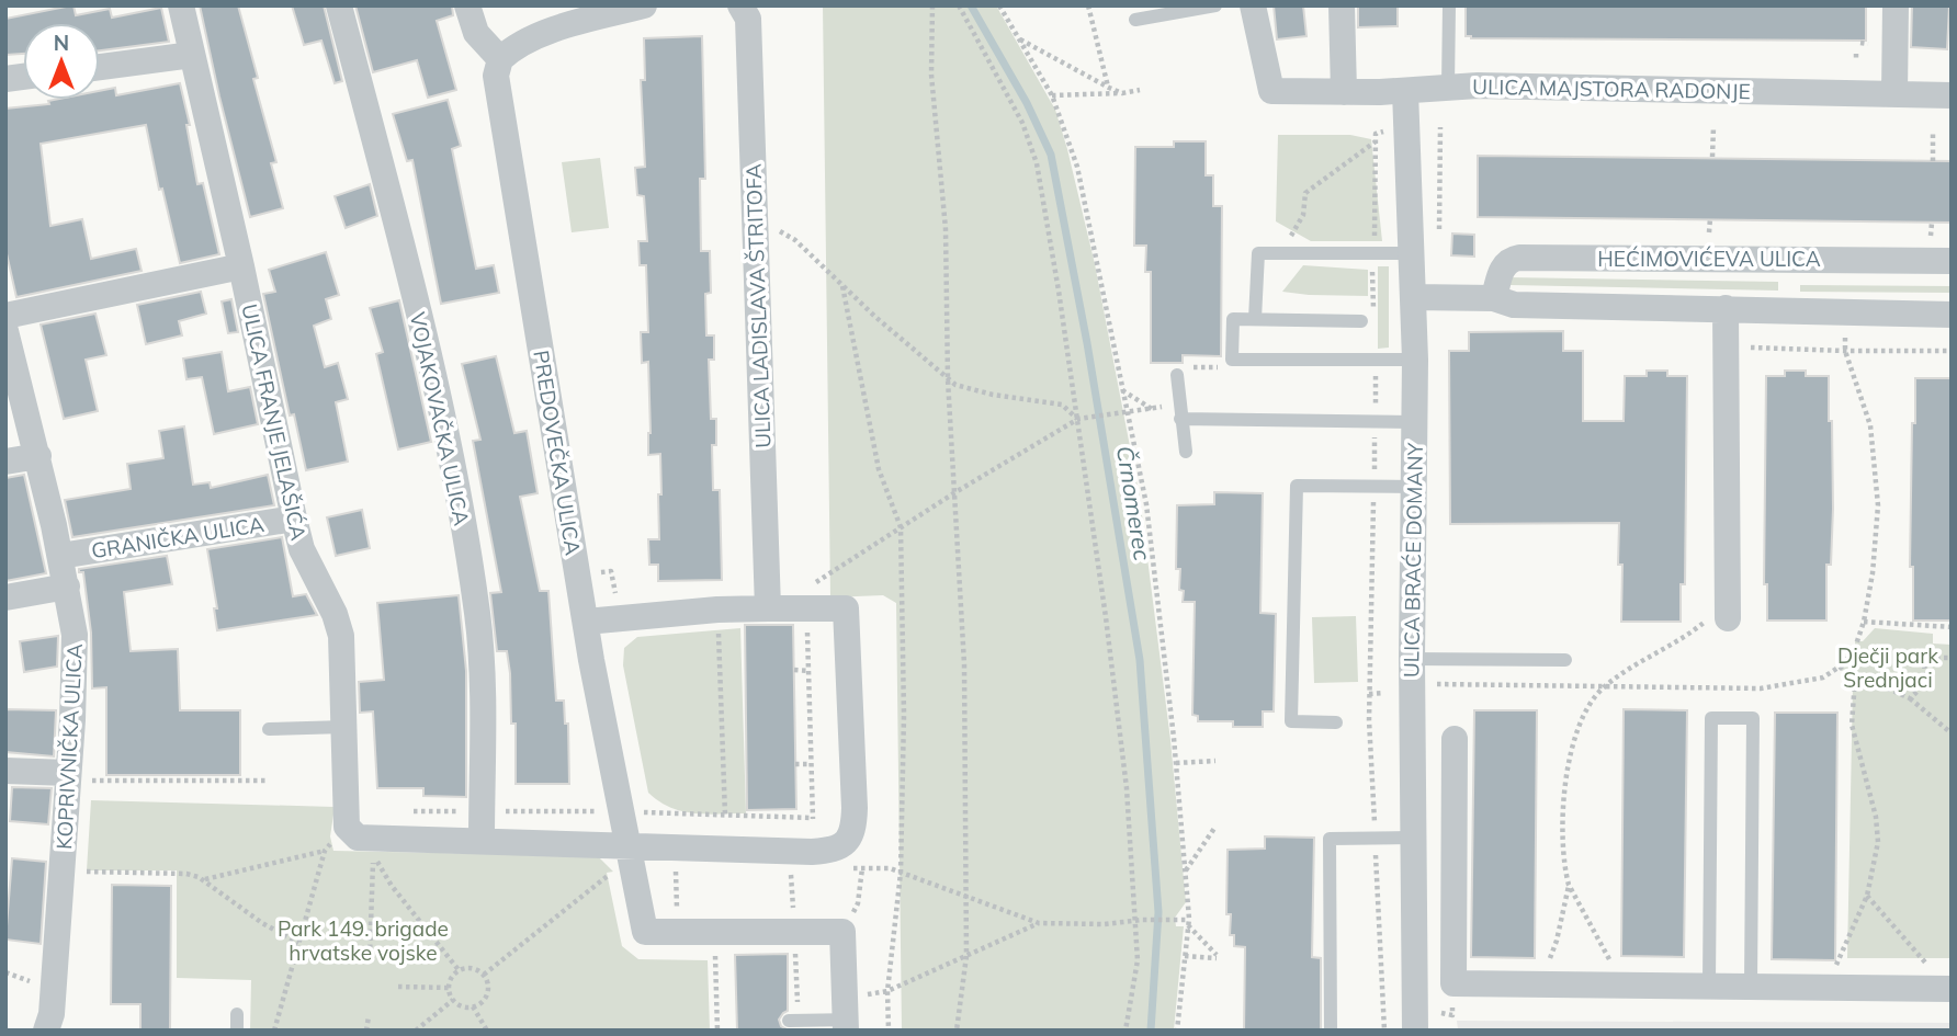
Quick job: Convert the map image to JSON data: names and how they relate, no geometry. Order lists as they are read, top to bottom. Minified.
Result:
{"streets":{"street":["ULICA MAJSTORA RADONJE","HEĆIMOVIĆEVA ULICA","ULICA LADISLAVA ŠTRITOFA","VOJAKOVAČKA ULICA","ULICA FRANJE JELAŠIĆA","PREDOVEČKA ULICA","GRANIČKA ULICA","ULICA BRAĆE DOMANY","KOPRIVNIČKA ULICA"]},"crossings":[["ULICA MAJSTORA RADONJE","ULICA BRAĆE DOMANY"],["ULICA FRANJE JELAŠIĆA","GRANIČKA ULICA"],["GRANIČKA ULICA","KOPRIVNIČKA ULICA"]],"water":["Črnomerec"],"parks":["Dječji park Srednjaci","Park 149. brigade hrvatske vojske"],"north":"top"}
